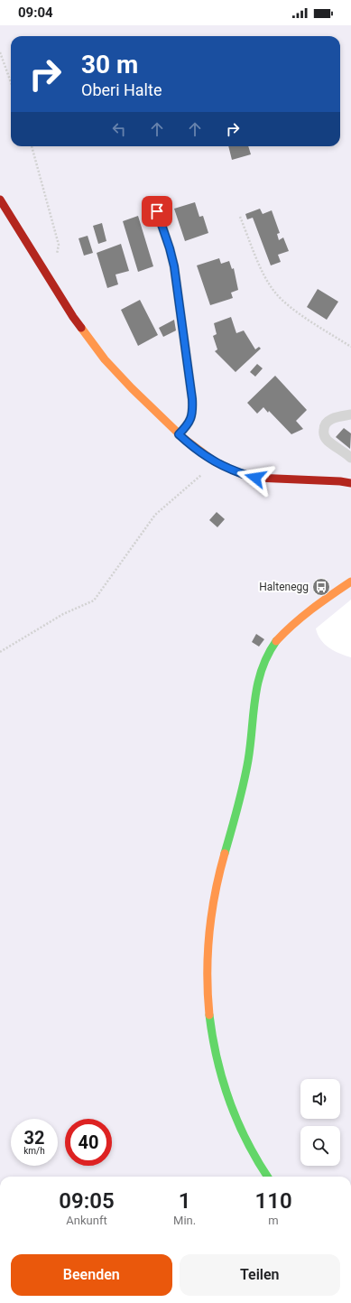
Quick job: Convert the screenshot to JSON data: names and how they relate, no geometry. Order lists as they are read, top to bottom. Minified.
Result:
{"places":{"bus stop":["Haltenegg"]},"page":{"status":"09:04","turn":["30 m","Oberi Halte"],"speed":"32 km/h","limit":"40","eta":["09:05","Ankunft","1","Min.","110","m"],"buttons":["Beenden","Teilen"]}}
